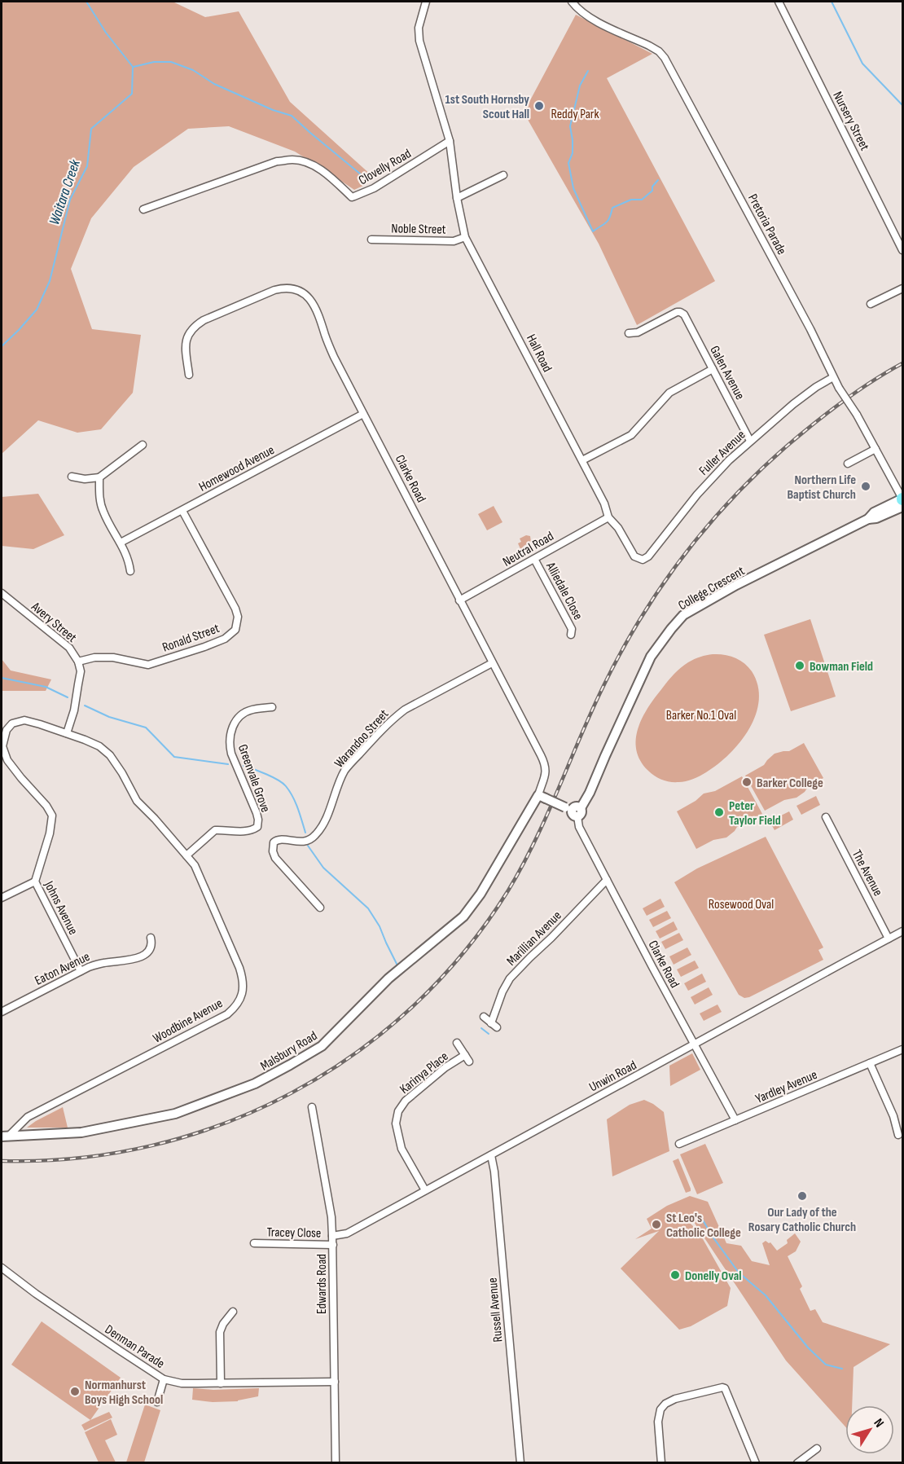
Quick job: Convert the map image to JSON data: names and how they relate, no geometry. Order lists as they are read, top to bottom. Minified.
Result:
{"streets":{"street":["Nursery Street","Clovelly Road","Pretoria Parade","Noble Street","Hall Road","Galen Avenue","Fuller Avenue","Homewood Avenue","Clarke Road","Neutral Road","College Crescent","Alliedale Close","Avery Street","Ronald Street","Warandoo Street","Greenvale Grove","The Avenue","Johns Avenue","Marillian Avenue","Eaton Avenue","Woodbine Avenue","Malsbury Road","Karinya Place","Unwin Road","Yardley Avenue","Tracey Close","Edwards Road","Russell Avenue","Denman Parade"]},"crossings":[["Clovelly Road","Hall Road"],["Pretoria Parade","Fuller Avenue"],["Pretoria Parade","College Crescent"],["Noble Street","Hall Road"],["Hall Road","Fuller Avenue"],["Hall Road","Neutral Road"],["Galen Avenue","Fuller Avenue"],["Homewood Avenue","Clarke Road"],["Homewood Avenue","Ronald Street"],["Clarke Road","Neutral Road"],["Clarke Road","College Crescent"],["Clarke Road","Warandoo Street"],["Clarke Road","Marillian Avenue"],["Clarke Road","Malsbury Road"],["Clarke Road","Unwin Road"],["Clarke Road","Yardley Avenue"],["Neutral Road","Alliedale Close"],["Avery Street","Ronald Street"],["Avery Street","Woodbine Avenue"],["Greenvale Grove","Woodbine Avenue"],["The Avenue","Unwin Road"],["Johns Avenue","Eaton Avenue"],["Johns Avenue","Woodbine Avenue"],["Woodbine Avenue","Malsbury Road"],["Karinya Place","Unwin Road"],["Unwin Road","Edwards Road"],["Unwin Road","Russell Avenue"],["Tracey Close","Edwards Road"],["Edwards Road","Denman Parade"]],"water":["Waitara Creek"],"parks":["Reddy Park","Barker No.1 Oval","Rosewood Oval"],"places":["1st South Hornsby Scout Hall","Northern Life Baptist Church","Bowman Field","Barker College","Peter Taylor Field","Our Lady of the Rosary Catholic Church","St Leo's Catholic College","Donelly Oval","Normanhurst Boys High School"],"north":"top right"}
